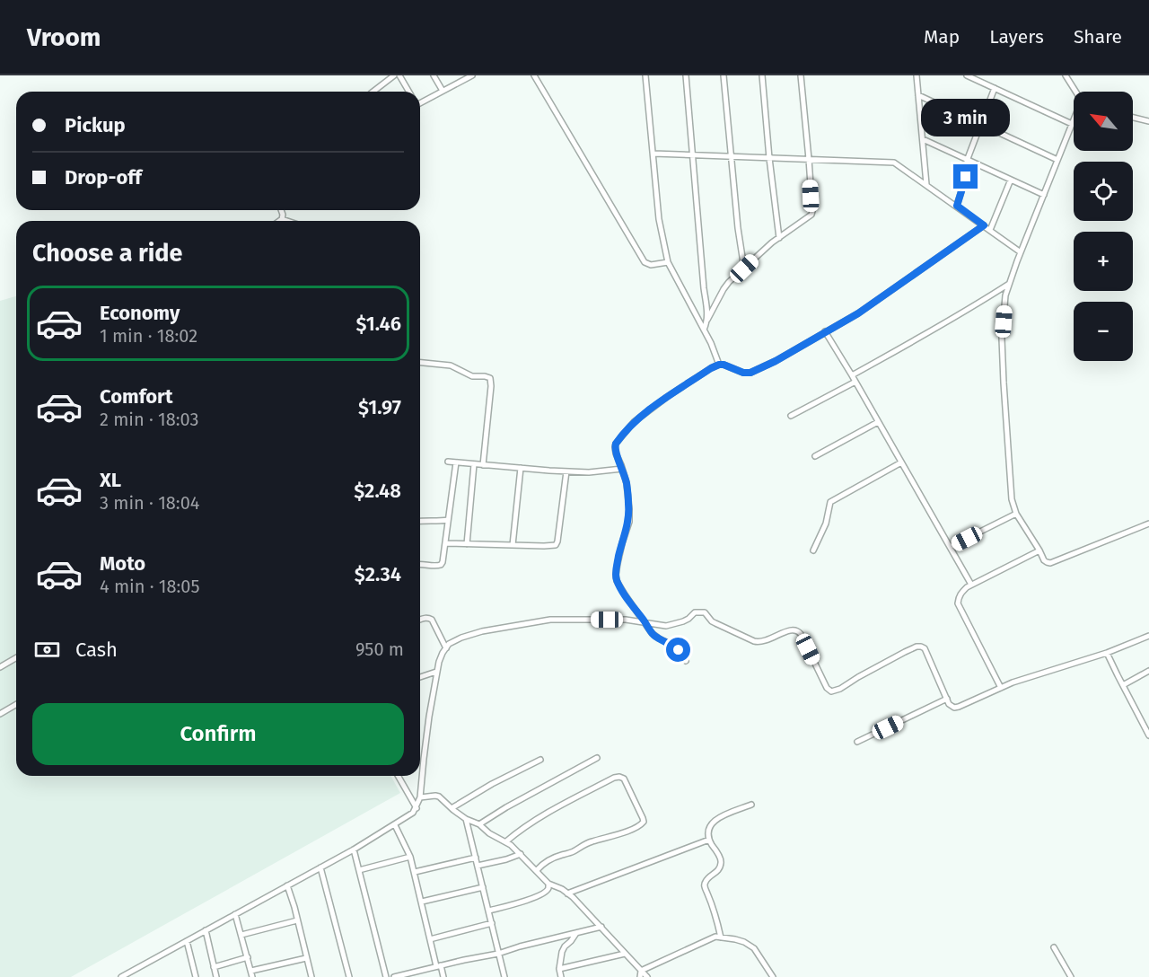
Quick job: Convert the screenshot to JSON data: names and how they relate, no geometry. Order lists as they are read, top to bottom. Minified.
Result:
{"north":"top left","page":{"header":"Vroom","nav":["Map","Layers","Share"],"map_buttons":["+","−"],"banner":["Pickup","Drop-off"],"bubble":"3 min","heading":"Choose a ride","list":[{"name":"Economy","note":"1 min · 18:02","value":"$1.46"},{"name":"Comfort","note":"2 min · 18:03","value":"$1.97"},{"name":"XL","note":"3 min · 18:04","value":"$2.48"},{"name":"Moto","note":"4 min · 18:05","value":"$2.34"}],"pay":["Cash","950 m"],"buttons":"Confirm"}}
